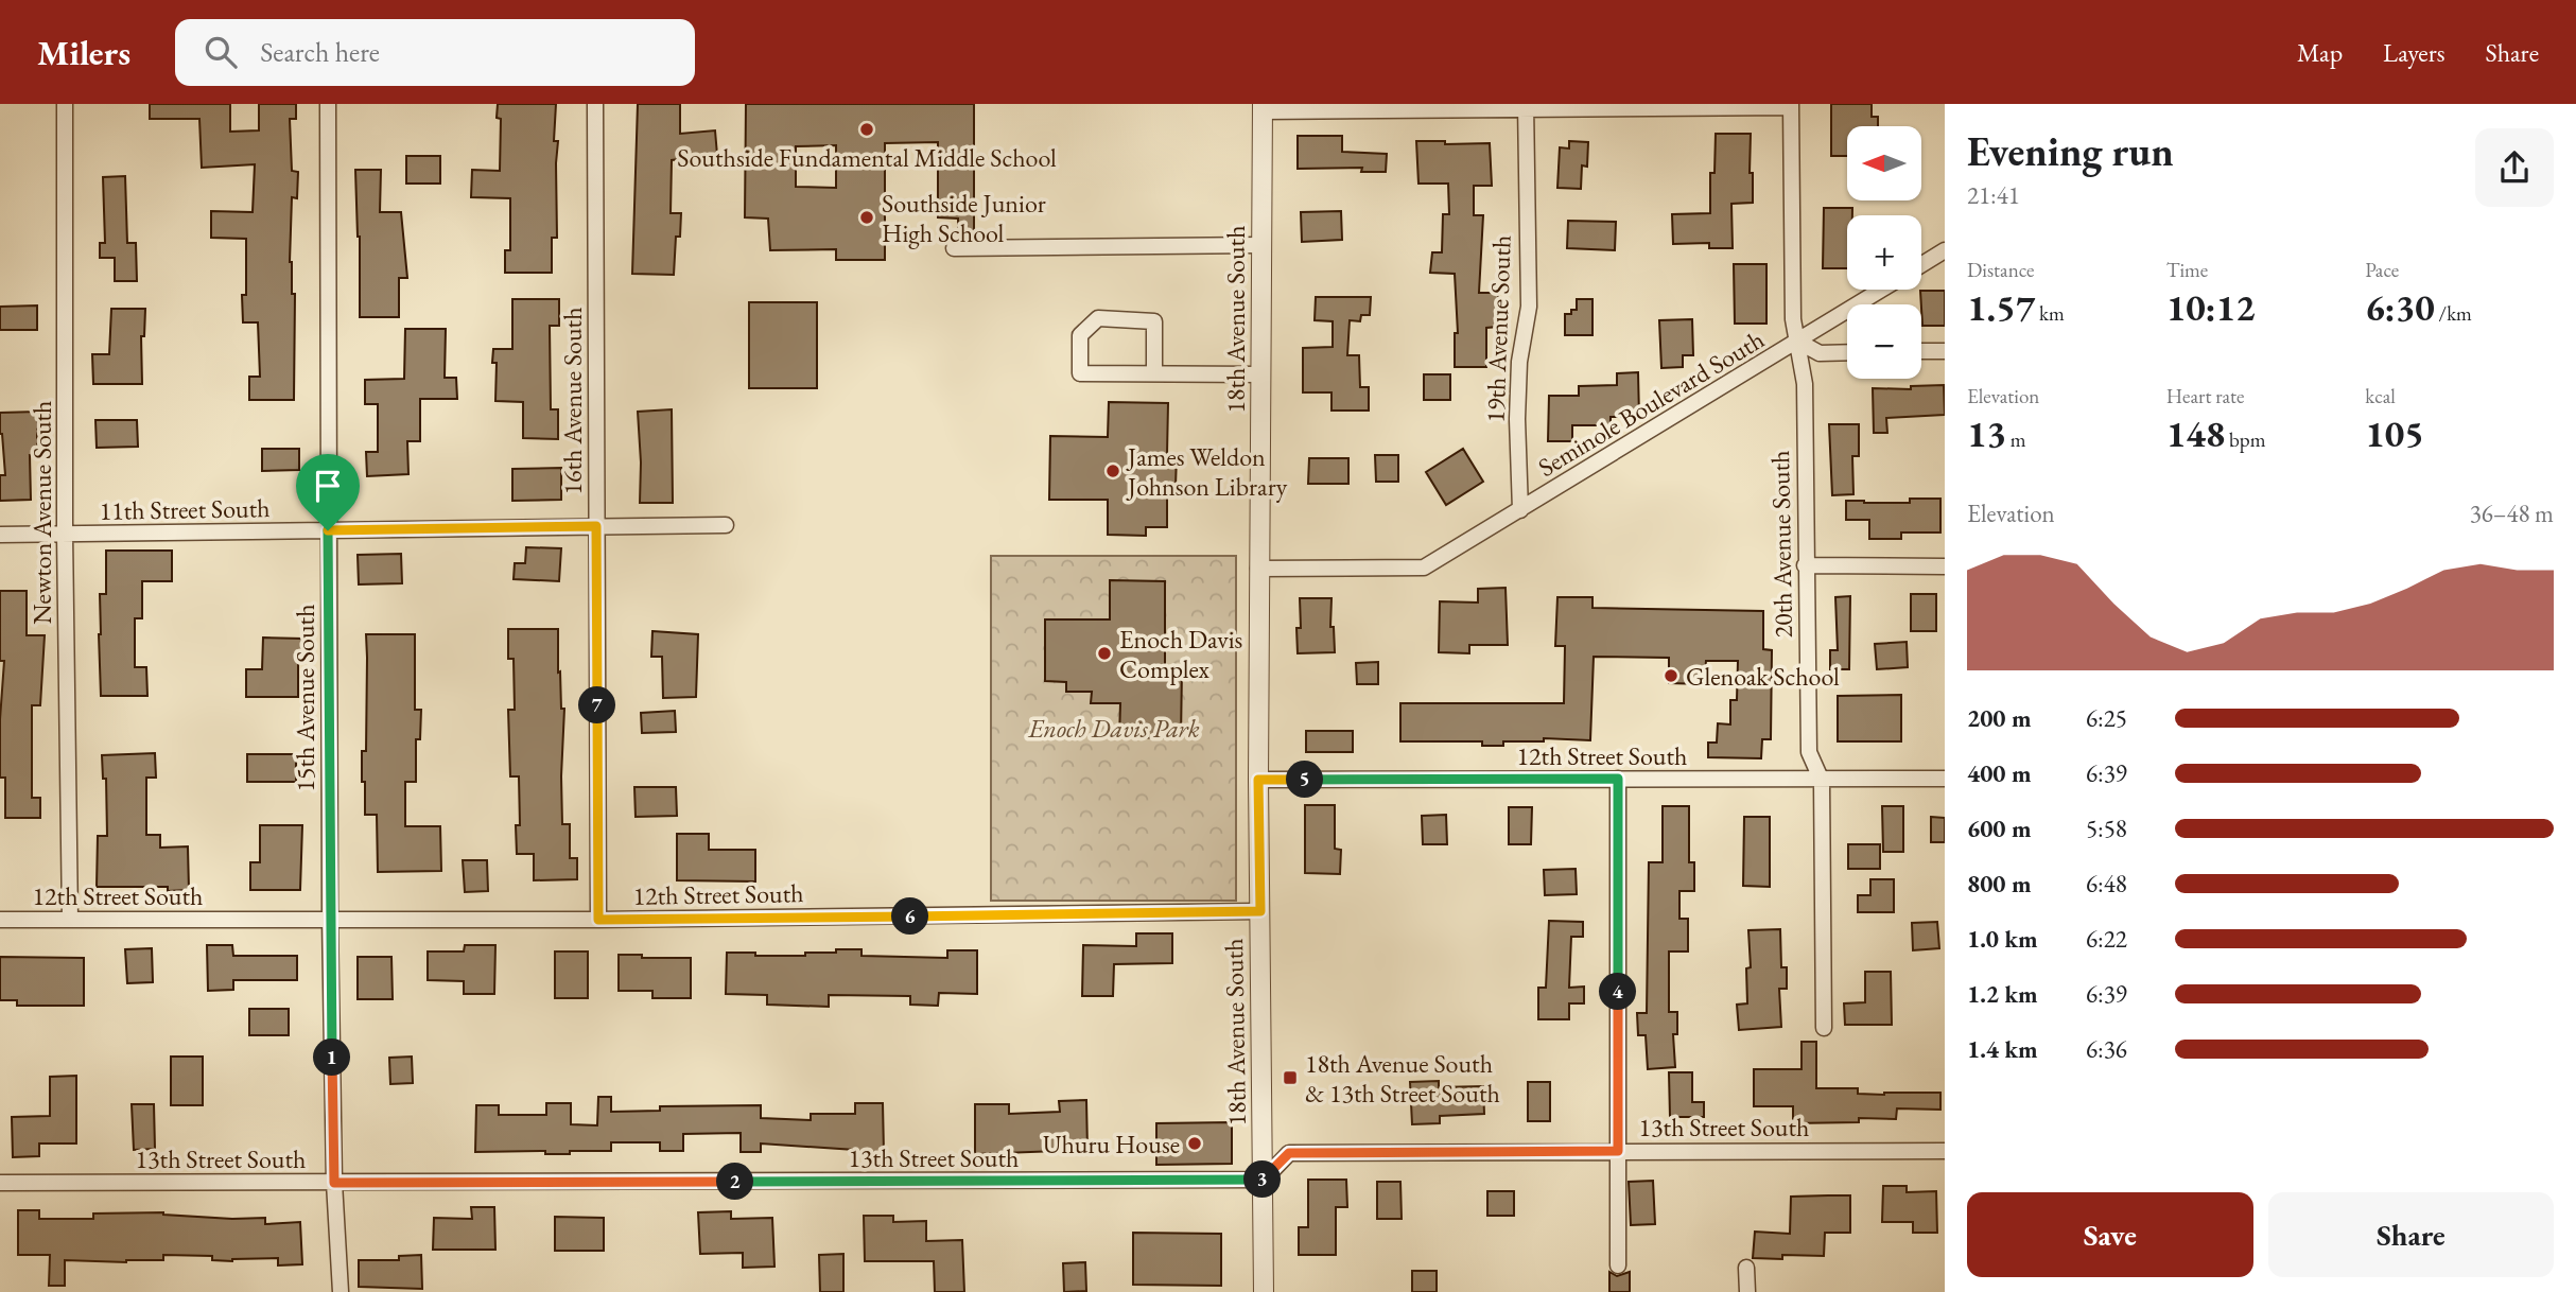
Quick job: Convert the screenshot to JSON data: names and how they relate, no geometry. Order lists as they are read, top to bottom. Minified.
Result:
{"streets":{"street":["18th Avenue South","19th Avenue South","16th Avenue South","Seminole Boulevard South","11th Street South","Newton Avenue South","20th Avenue South","15th Avenue South","12th Street South","13th Street South"]},"crossings":[["18th Avenue South","Seminole Boulevard South"],["18th Avenue South","12th Street South"],["18th Avenue South","13th Street South"],["19th Avenue South","Seminole Boulevard South"],["16th Avenue South","11th Street South"],["16th Avenue South","12th Street South"],["Seminole Boulevard South","20th Avenue South"],["11th Street South","Newton Avenue South"],["11th Street South","15th Avenue South"],["Newton Avenue South","12th Street South"],["20th Avenue South","12th Street South"],["15th Avenue South","12th Street South"],["15th Avenue South","13th Street South"]],"parks":["Enoch Davis Park"],"places":{"other":["Southside Fundamental Middle School","Southside Junior High School","James Weldon Johnson Library","Enoch Davis Complex","Glenoak School","Uhuru House"],"transit":["18th Avenue South & 13th Street South"]},"north":"left","page":{"header":"Milers","search":"Search here","nav":["Map","Layers","Share"],"heading":["Evening run","21:41"],"map_buttons":["+","−"],"stats":[["Distance","1.57 km"],["Time","10:12"],["Pace","6:30 /km"],["Elevation","13 m"],["Heart rate","148 bpm"],["kcal","105"]],"chart":["Elevation","36–48 m"],"pins":["7","5","6","4","1","3","2"],"list":[{"name":"200 m","note":"6:25"},{"name":"400 m","note":"6:39"},{"name":"600 m","note":"5:58"},{"name":"800 m","note":"6:48"},{"name":"1.0 km","note":"6:22"},{"name":"1.2 km","note":"6:39"},{"name":"1.4 km","note":"6:36"}],"buttons":["Save","Share"]}}
